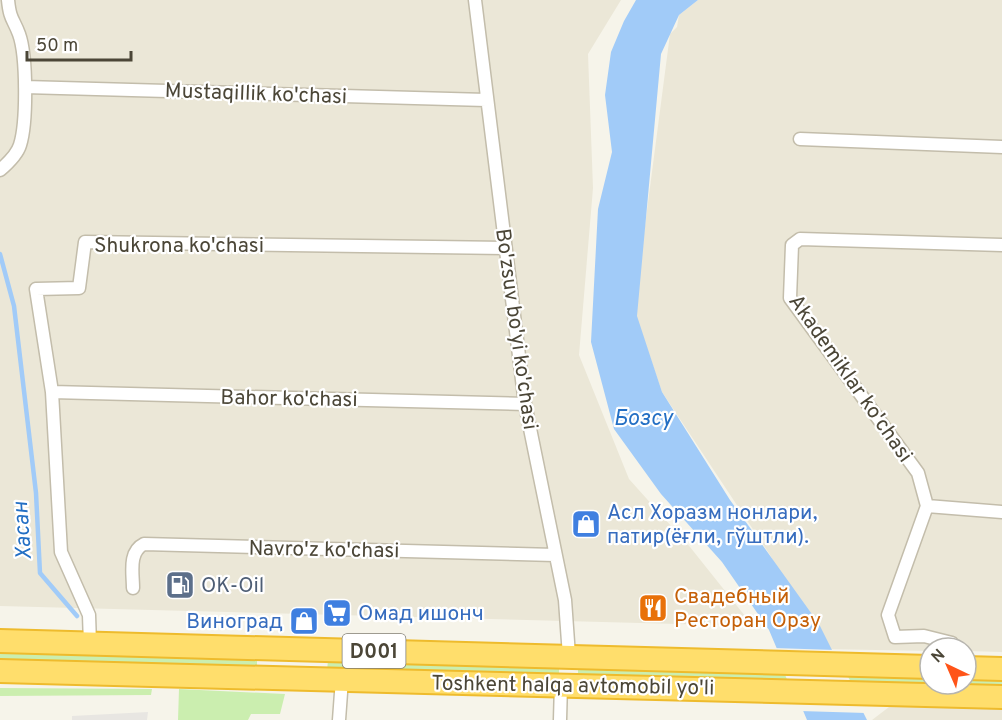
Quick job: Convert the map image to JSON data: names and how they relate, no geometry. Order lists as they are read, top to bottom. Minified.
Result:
{"streets":{"highway":["D001","Toshkent halqa avtomobil yo'li"],"street":["Mustaqillik ko'chasi","Shukrona ko'chasi","Bo'zsuv bo'yi ko'chasi","Akademiklar ko'chasi","Bahor ko'chasi","Navro'z ko'chasi"]},"crossings":[["Mustaqillik ko'chasi","Bo'zsuv bo'yi ko'chasi"],["Shukrona ko'chasi","Bo'zsuv bo'yi ko'chasi"],["Shukrona ko'chasi","Bahor ko'chasi"],["Shukrona ko'chasi","Toshkent halqa avtomobil yo'li"],["Bo'zsuv bo'yi ko'chasi","Bahor ko'chasi"],["Bo'zsuv bo'yi ko'chasi","Navro'z ko'chasi"],["Bo'zsuv bo'yi ko'chasi","Toshkent halqa avtomobil yo'li"]],"water":["Бозсу","Хасан"],"places":{"shop":["Асл Хоразм нонлари, патир(ёғли, гўштли).","Виноград"],"fuel station":["OK-Oil"],"restaurant":["Свадебный Ресторан Орзу"],"supermarket":["Омад ишонч"]},"scale_bar":"50 m","north":"top left"}
